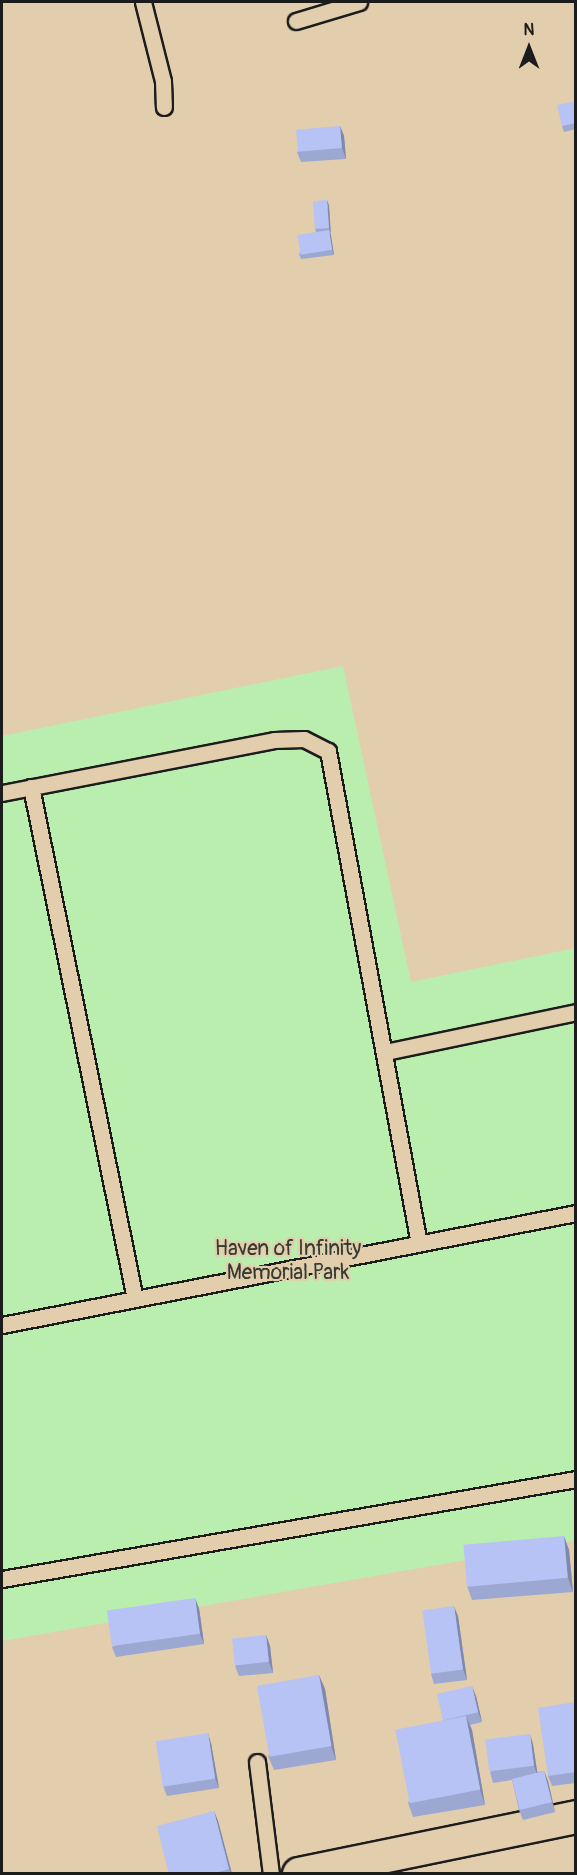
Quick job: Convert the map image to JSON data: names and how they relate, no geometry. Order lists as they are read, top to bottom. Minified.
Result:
{"parks":["Haven of Infinity Memorial Park"],"north":"top"}
